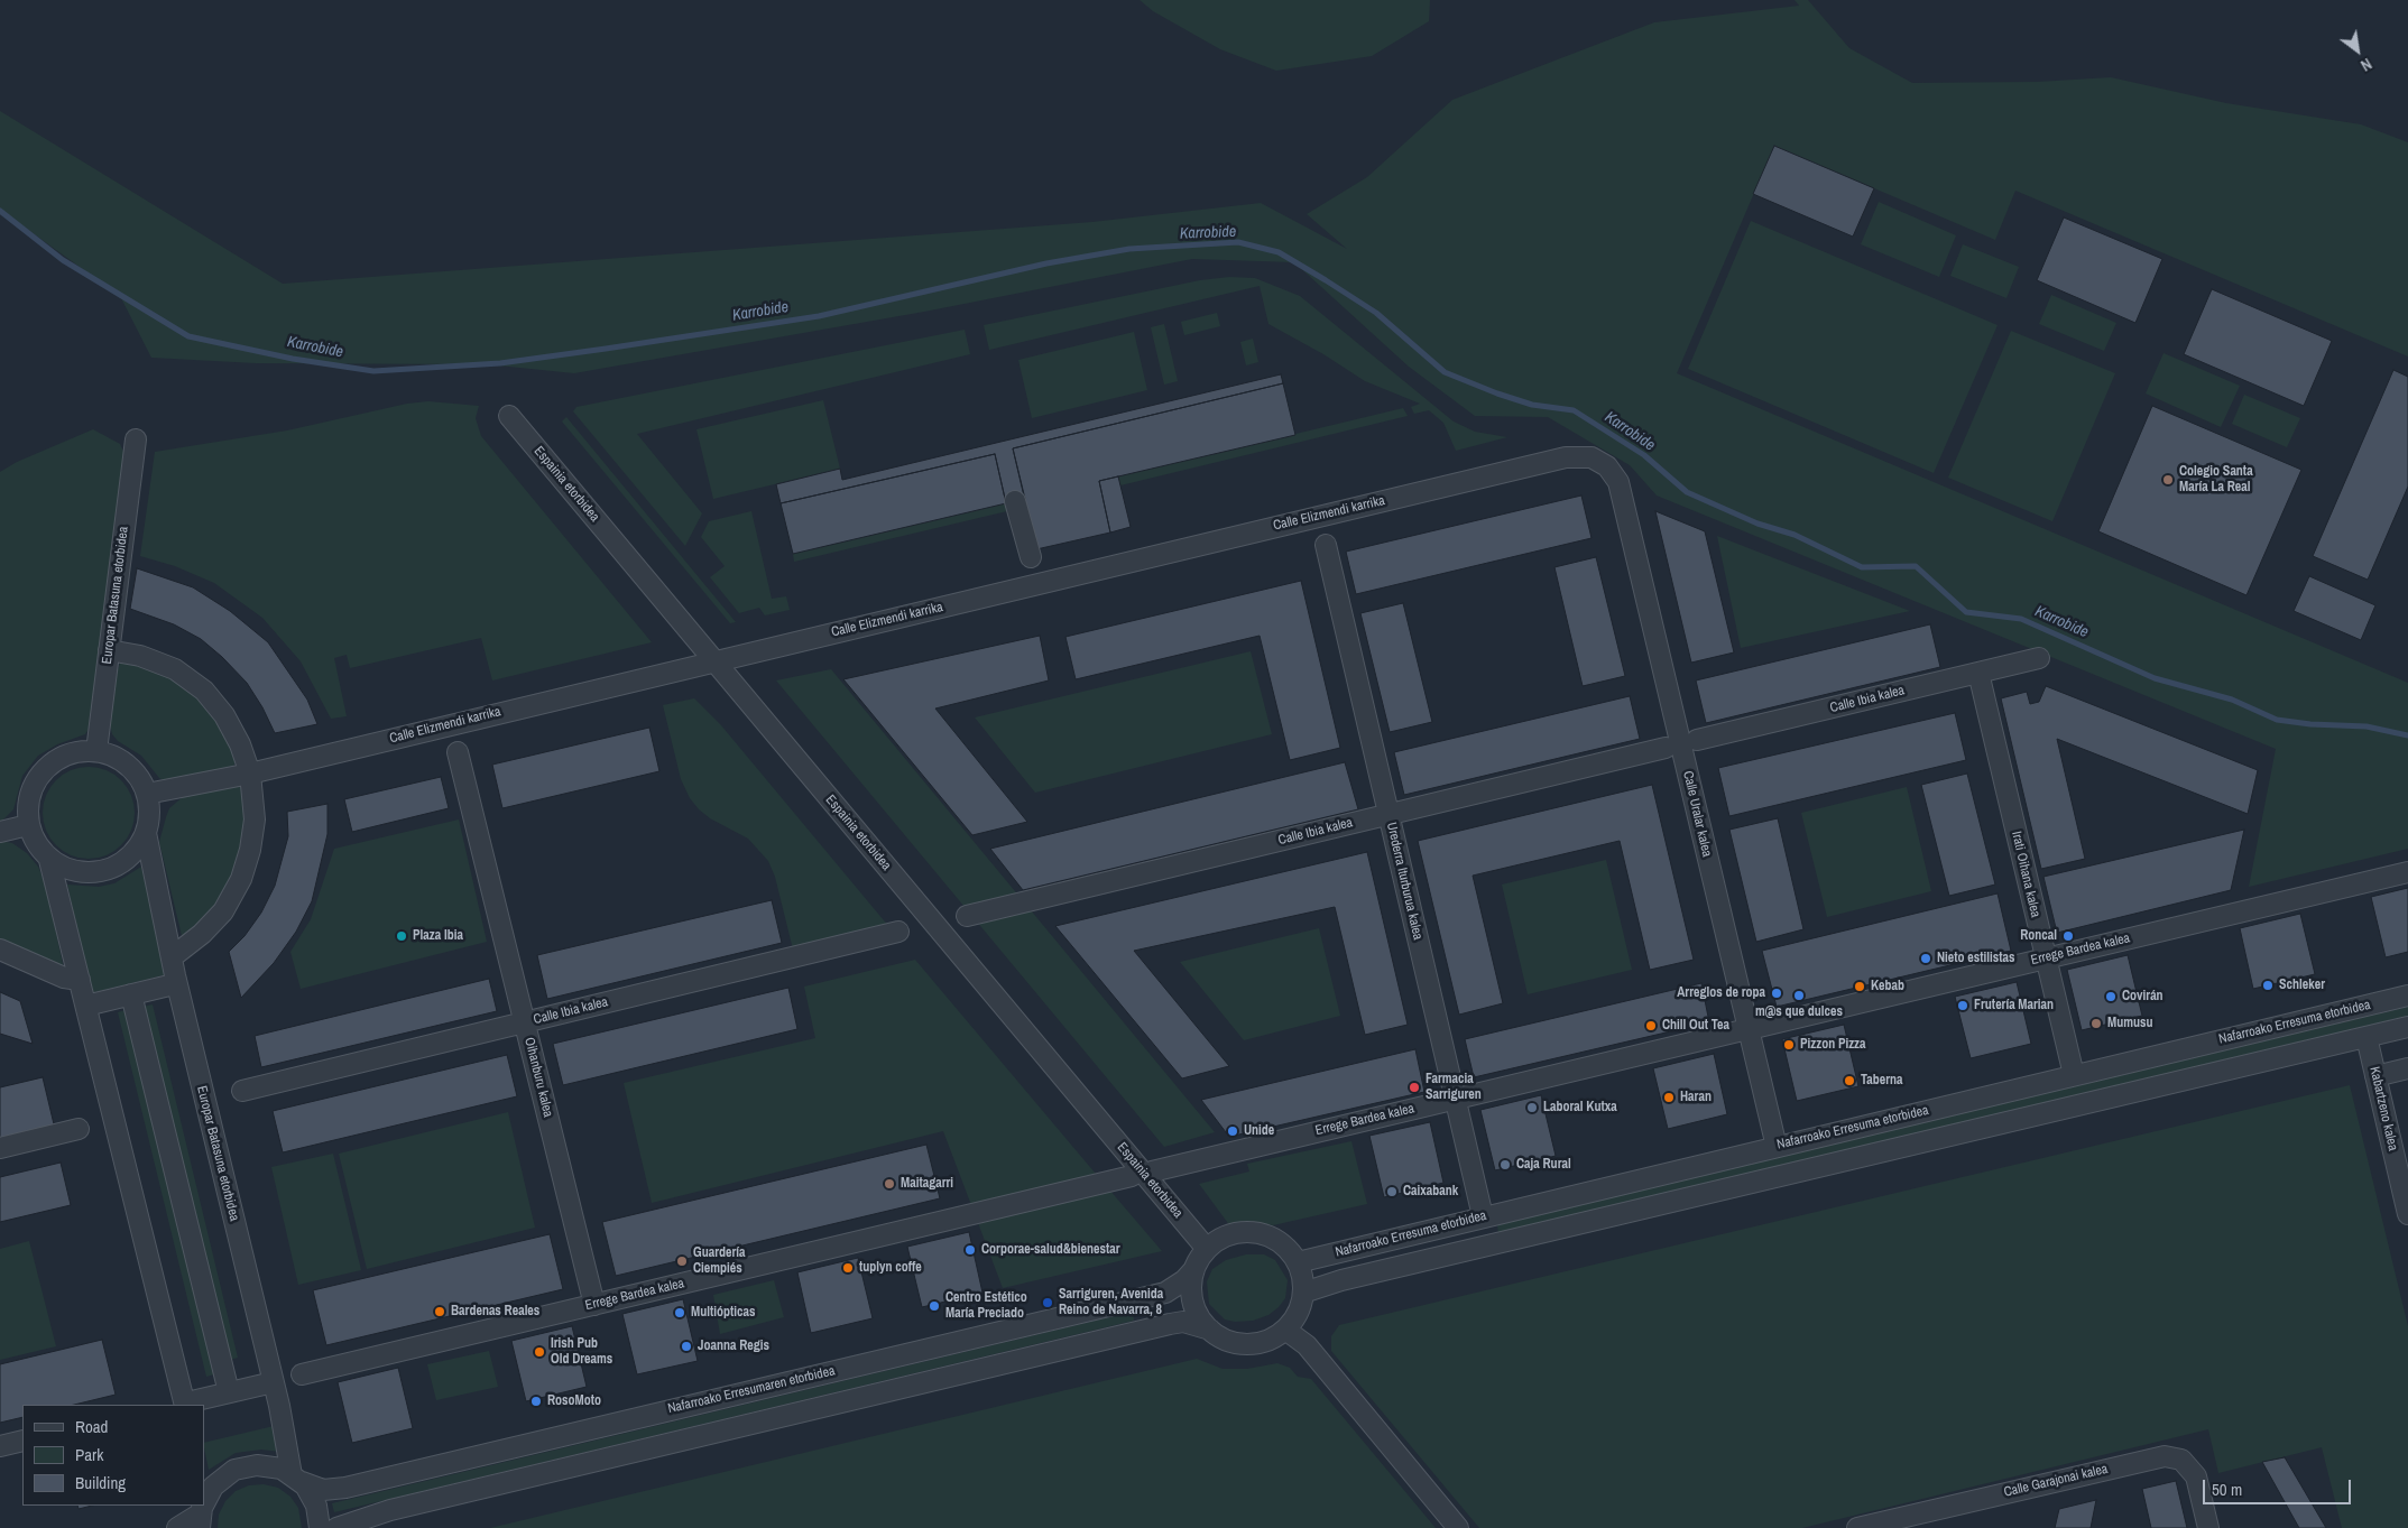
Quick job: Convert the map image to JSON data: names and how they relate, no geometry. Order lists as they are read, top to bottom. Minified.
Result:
{"streets":{"street":["Espainia etorbidea","Calle Elizmendi karrika","Europar Batasuna etorbidea","Calle Ibia kalea","Calle Uralar kalea","Irati Oihana kalea","Urederra Iturburua kalea","Errege Bardea kalea","Nafarroako Erresuma etorbidea","Oihanburu kalea","Kabartzeno kalea","Nafarroako Erresumaren etorbidea","Calle Garajonai kalea"]},"crossings":[["Espainia etorbidea","Calle Elizmendi karrika"],["Espainia etorbidea","Nafarroako Erresuma etorbidea"],["Espainia etorbidea","Nafarroako Erresumaren etorbidea"],["Calle Elizmendi karrika","Europar Batasuna etorbidea"],["Calle Elizmendi karrika","Calle Uralar kalea"],["Europar Batasuna etorbidea","Nafarroako Erresumaren etorbidea"],["Calle Ibia kalea","Irati Oihana kalea"],["Calle Ibia kalea","Urederra Iturburua kalea"],["Calle Ibia kalea","Oihanburu kalea"],["Calle Uralar kalea","Nafarroako Erresuma etorbidea"],["Irati Oihana kalea","Errege Bardea kalea"],["Irati Oihana kalea","Nafarroako Erresuma etorbidea"],["Urederra Iturburua kalea","Errege Bardea kalea"],["Urederra Iturburua kalea","Nafarroako Erresuma etorbidea"],["Errege Bardea kalea","Oihanburu kalea"],["Nafarroako Erresuma etorbidea","Kabartzeno kalea"],["Nafarroako Erresuma etorbidea","Nafarroako Erresumaren etorbidea"]],"water":["Karrobide"],"places":["Colegio Santa María La Real","Plaza Ibia","Roncal","Nieto estilistas","Schleker","Kebab","Arreglos de ropa","m@s que dulces","Covirán","Frutería Marian","Mumusu","Chill Out Tea","Pizzon Pizza","Taberna","Farmacia Sarriguren","Haran","Laboral Kutxa","Unide","Caja Rural","Maitagarri","Caixabank","Corporae-salud&bienestar","Guardería Ciempiés","tuplyn coffe","Sarriguren, Avenida Reino de Navarra, 8","Centro Estético María Preciado","Bardenas Reales","Multiópticas","Joanna Regis","Irish Pub Old Dreams","RosoMoto"],"legend":["Road","Park","Building"],"scale_bar":"50 m","north":"bottom right"}
